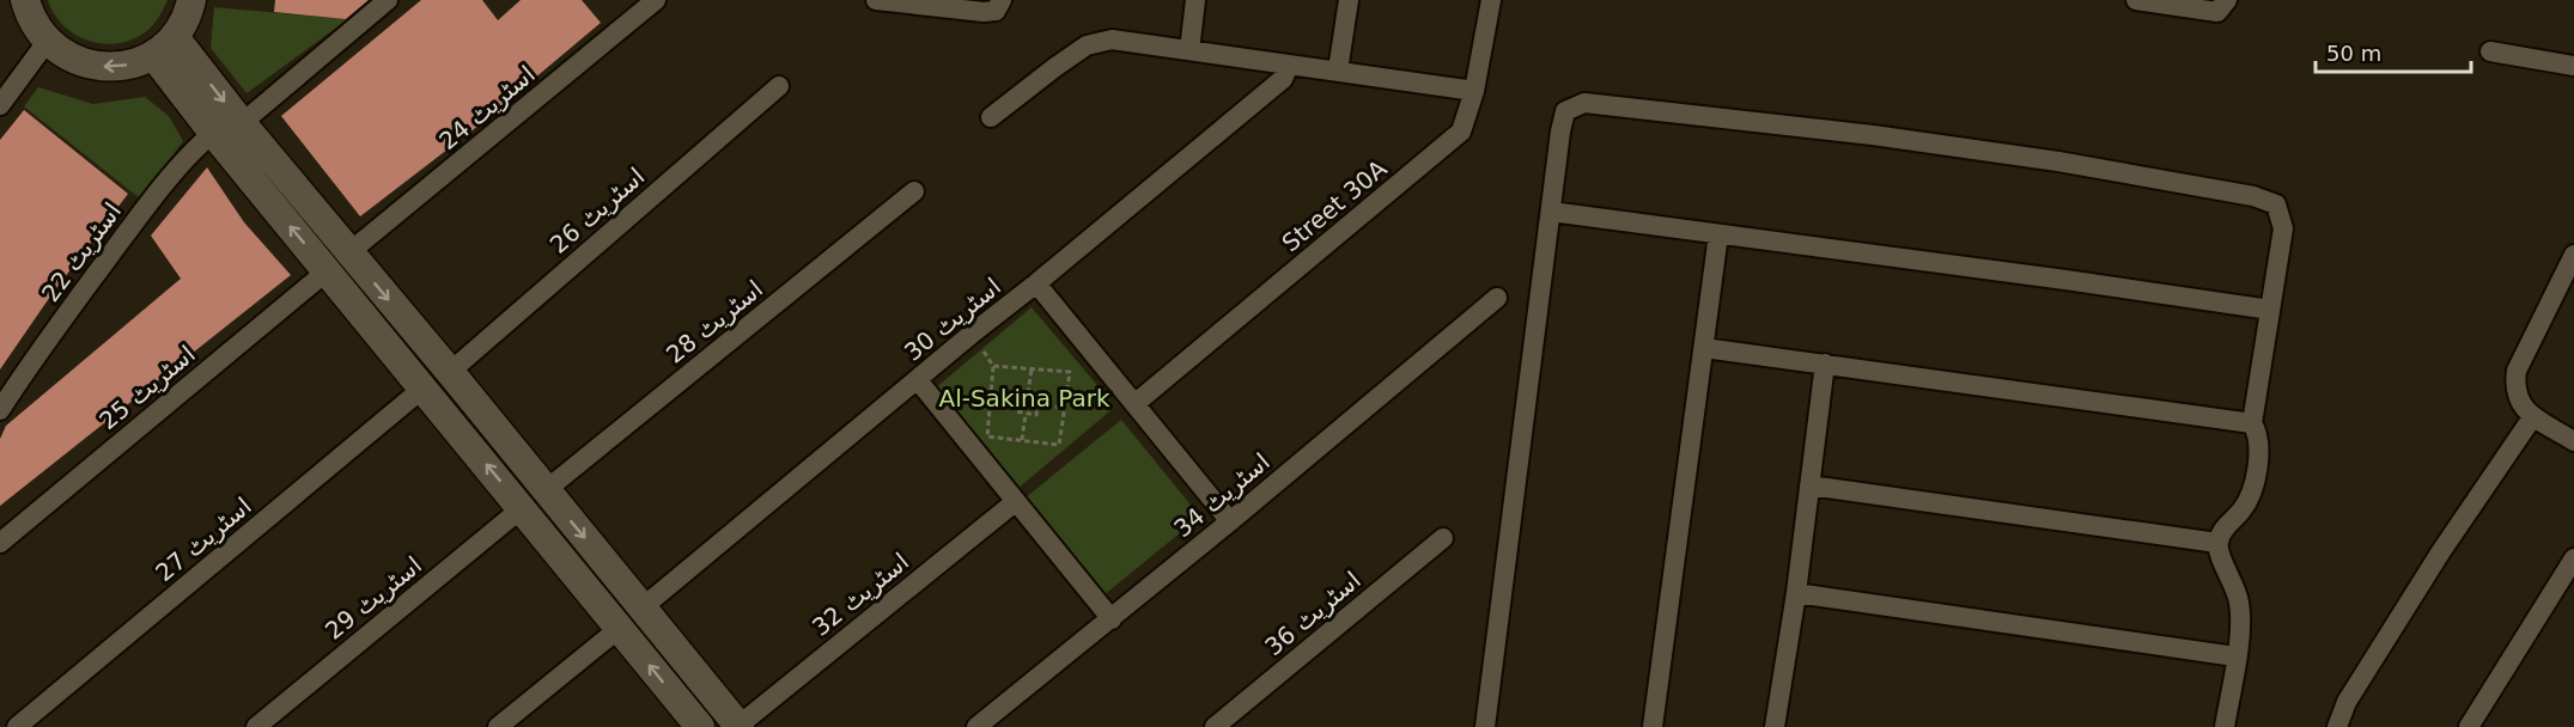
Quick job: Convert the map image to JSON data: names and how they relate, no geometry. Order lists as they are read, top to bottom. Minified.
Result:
{"streets":{"street":["اسٹریٹ 24","Street 30A","اسٹریٹ 26","اسٹریٹ 22","اسٹریٹ 30","اسٹریٹ 28","اسٹریٹ 25","اسٹریٹ 34","اسٹریٹ 27","اسٹریٹ 32","اسٹریٹ 29","اسٹریٹ 36"]},"crossings":[["اسٹریٹ 24","اسٹریٹ 25"]],"parks":["Al-Sakina Park"],"scale_bar":"50 m"}
